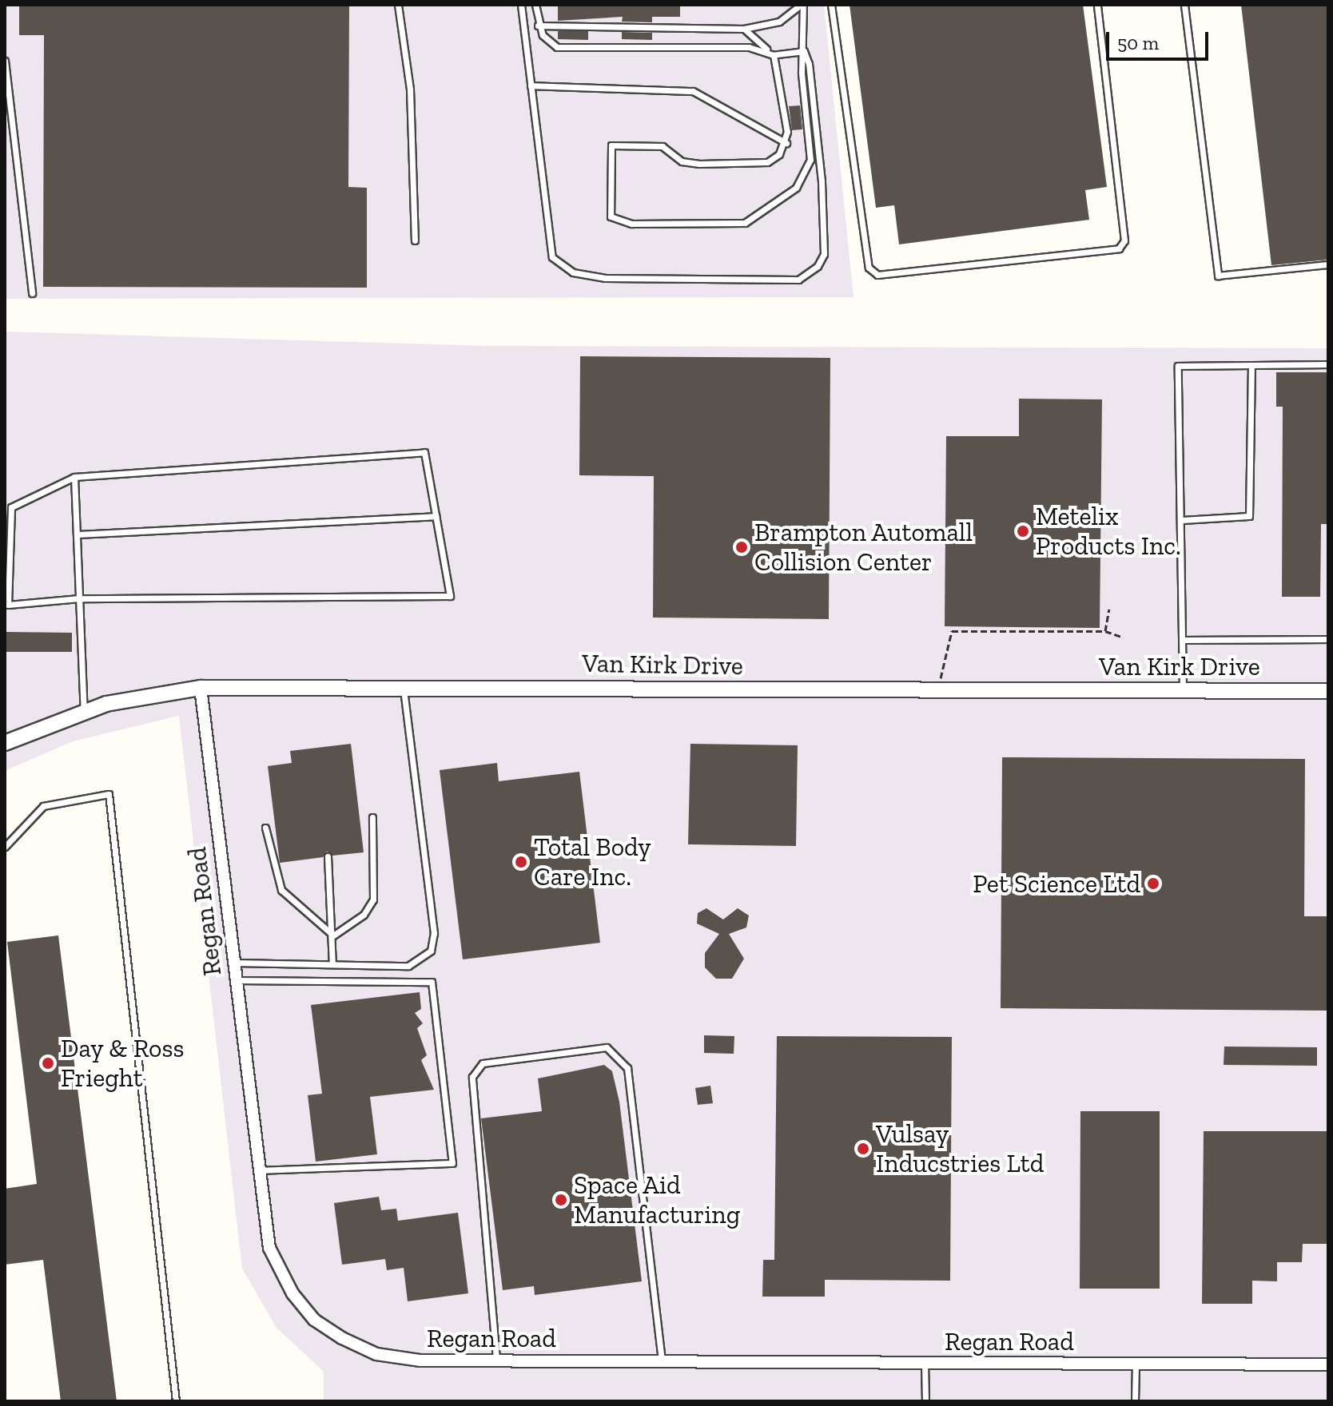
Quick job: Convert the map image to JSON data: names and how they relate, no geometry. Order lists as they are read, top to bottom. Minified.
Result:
{"streets":{"street":["Van Kirk Drive","Regan Road"]},"crossings":[["Van Kirk Drive","Regan Road"]],"places":["Metelix Products Inc.","Brampton Automall Collision Center","Total Body Care Inc.","Pet Science Ltd","Day & Ross Frieght","Vulsay Inducstries Ltd","Space Aid Manufacturing"],"scale_bar":"50 m"}
